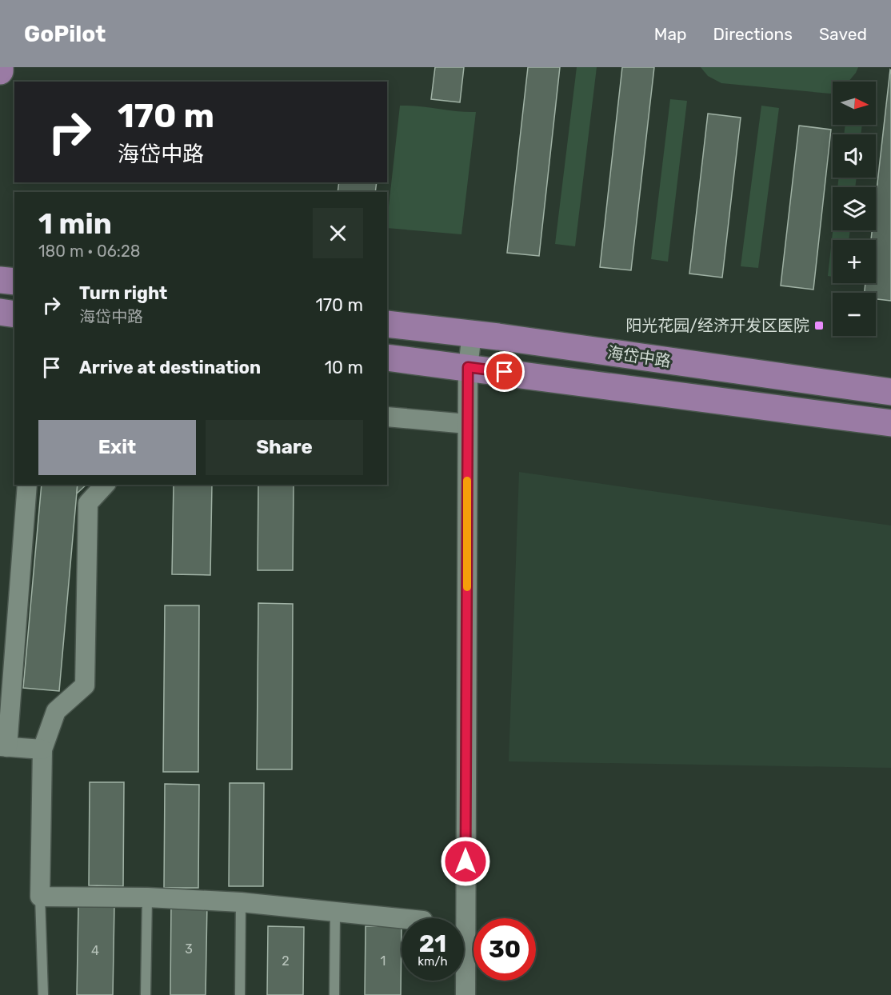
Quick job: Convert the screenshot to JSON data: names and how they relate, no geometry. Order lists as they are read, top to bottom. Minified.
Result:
{"streets":{"main road":["海岱中路"]},"places":{"transit":["阳光花园/经济开发区医院"]},"house_numbers":["3","4","2","1"],"north":"right","page":{"header":"GoPilot","nav":["Map","Directions","Saved"],"map_buttons":["+","−"],"turn":["170 m","海岱中路"],"heading":["1 min","180 m · 06:28"],"list":[{"name":"Turn right","note":"海岱中路","value":"170 m"},{"name":"Arrive at destination","value":"10 m"}],"buttons":["Exit","Share"],"speed":"21 km/h","limit":"30"}}
